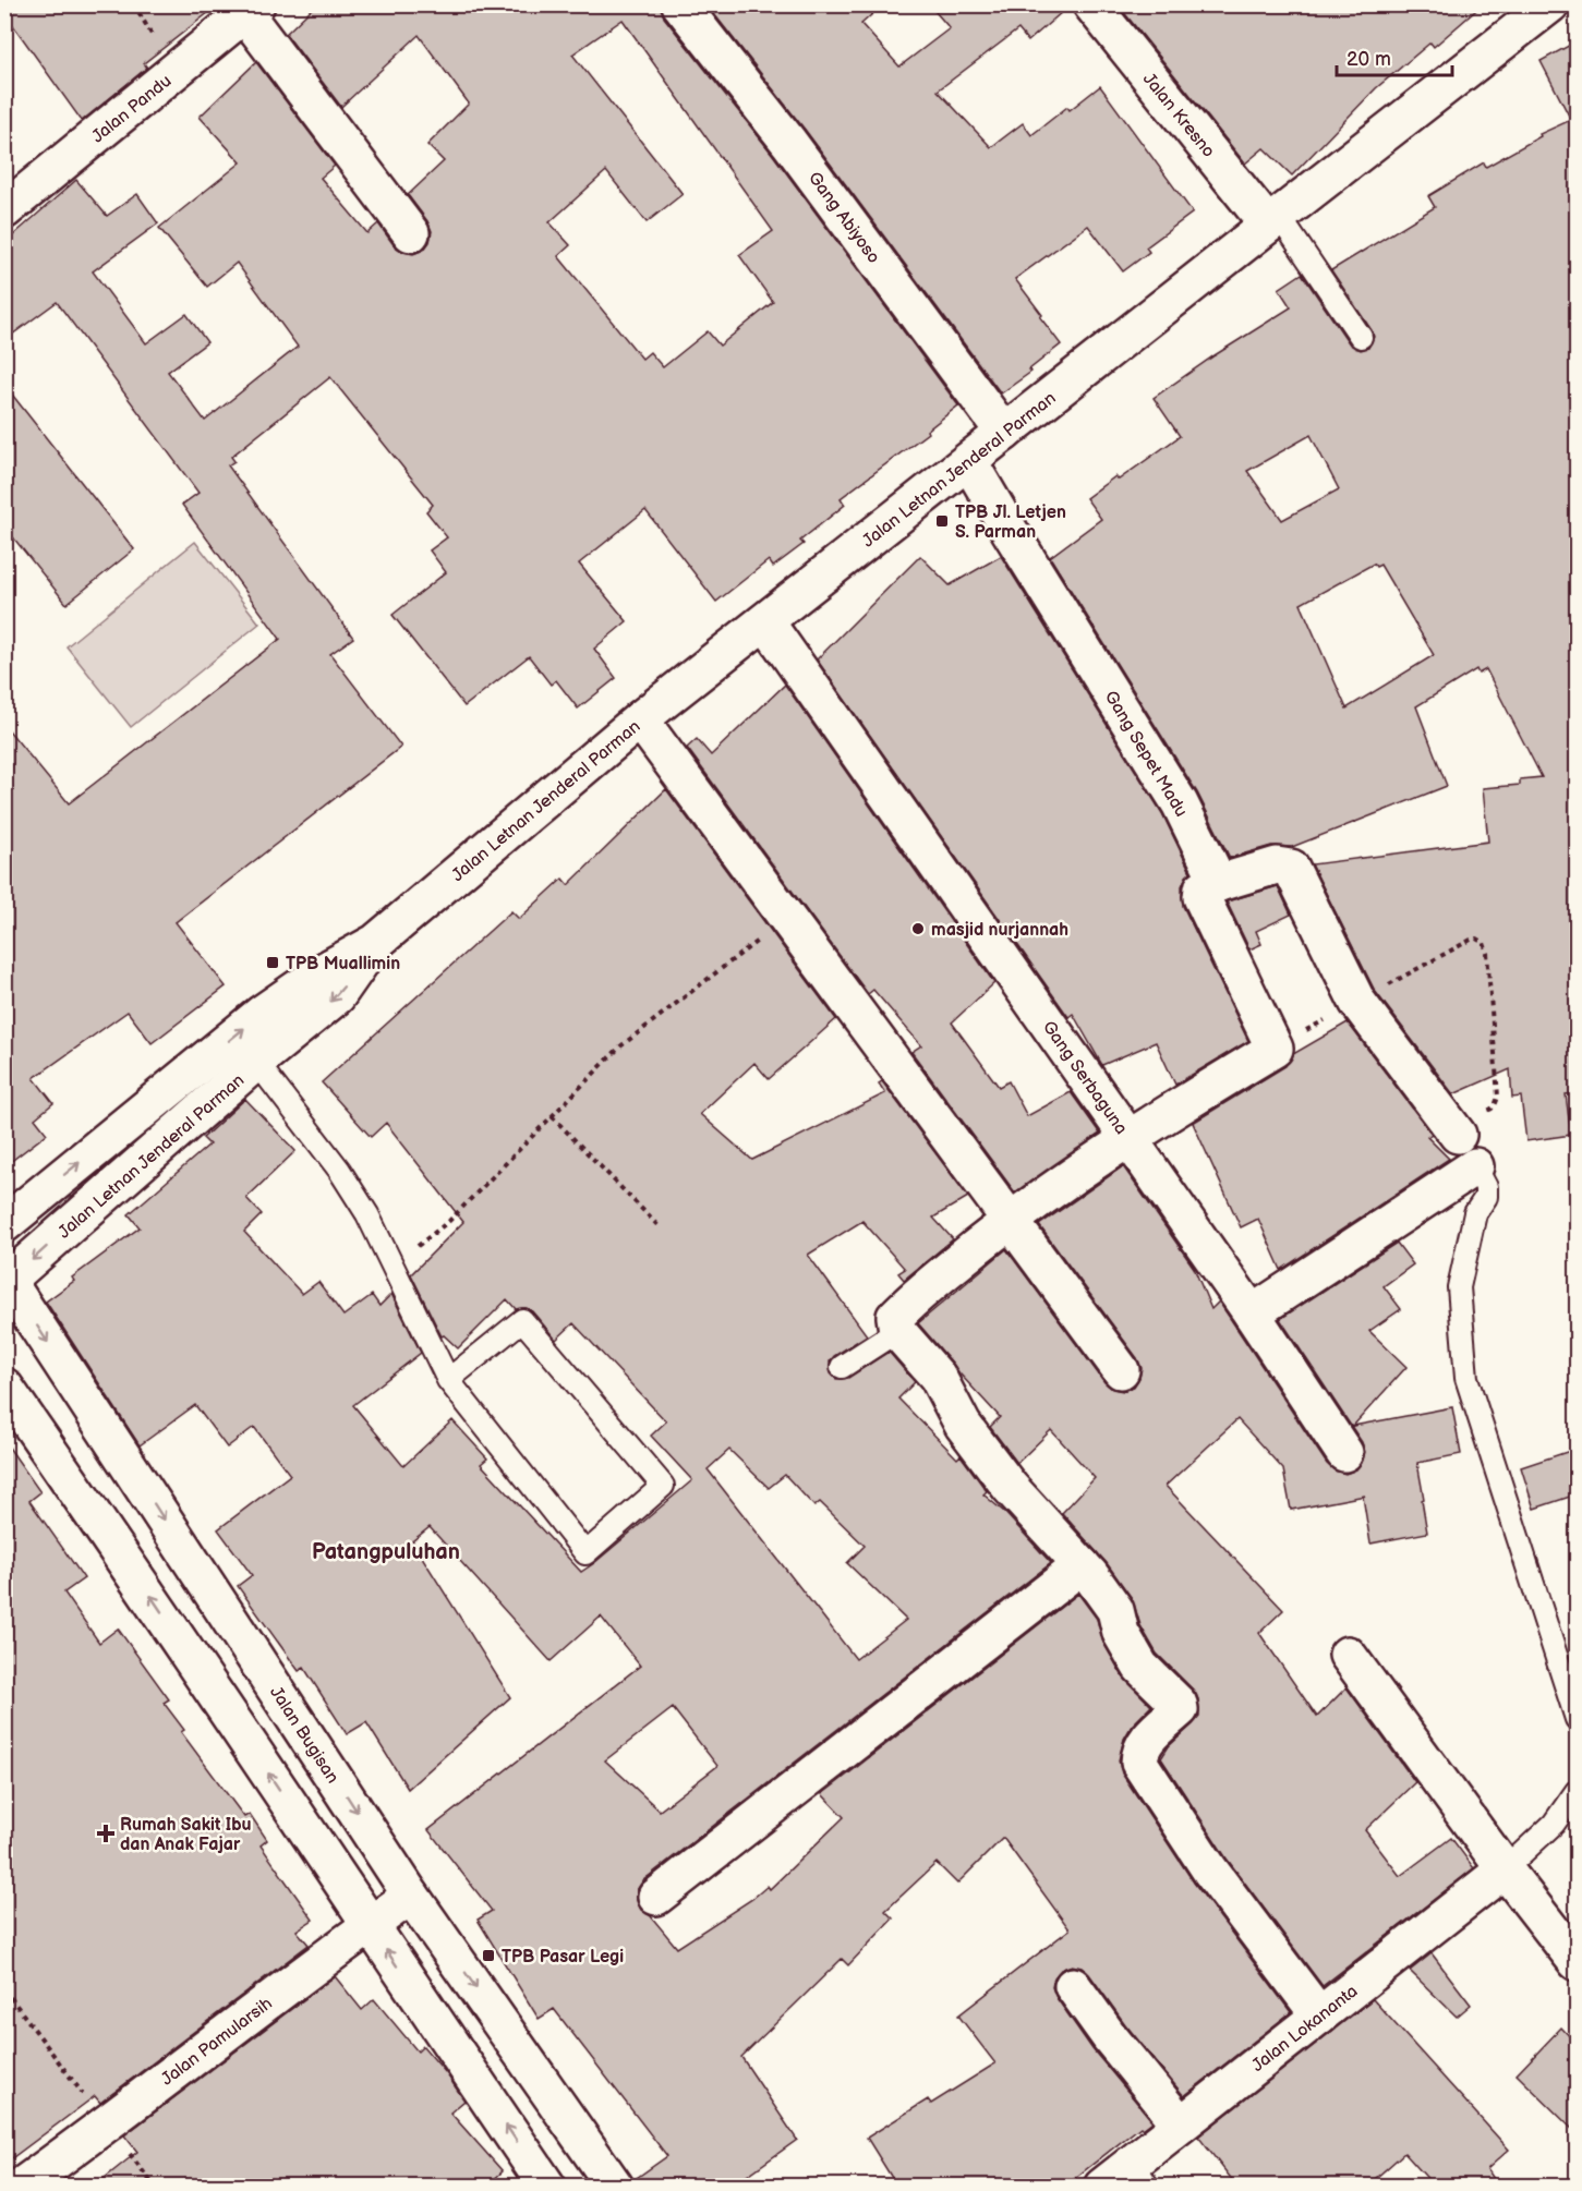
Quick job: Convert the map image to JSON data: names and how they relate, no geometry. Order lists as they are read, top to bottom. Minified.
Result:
{"streets":{"street":["Jalan Pandu","Jalan Kresno","Gang Abiyoso","Jalan Letnan Jenderal Parman","Gang Sepet Madu","Gang Serbaguna","Jalan Bugisan","Jalan Lokananta","Jalan Pamularsih"]},"crossings":[["Jalan Kresno","Jalan Letnan Jenderal Parman"],["Gang Abiyoso","Jalan Letnan Jenderal Parman"],["Jalan Letnan Jenderal Parman","Gang Sepet Madu"],["Jalan Letnan Jenderal Parman","Gang Serbaguna"],["Jalan Letnan Jenderal Parman","Jalan Bugisan"],["Jalan Bugisan","Jalan Pamularsih"]],"districts":["Patangpuluhan"],"places":{"transit":["TPB Jl. Letjen S. Parman","TPB Muallimin","TPB Pasar Legi"],"other":["masjid nurjannah"],"health":["Rumah Sakit Ibu dan Anak Fajar"]},"scale_bar":"20 m"}
